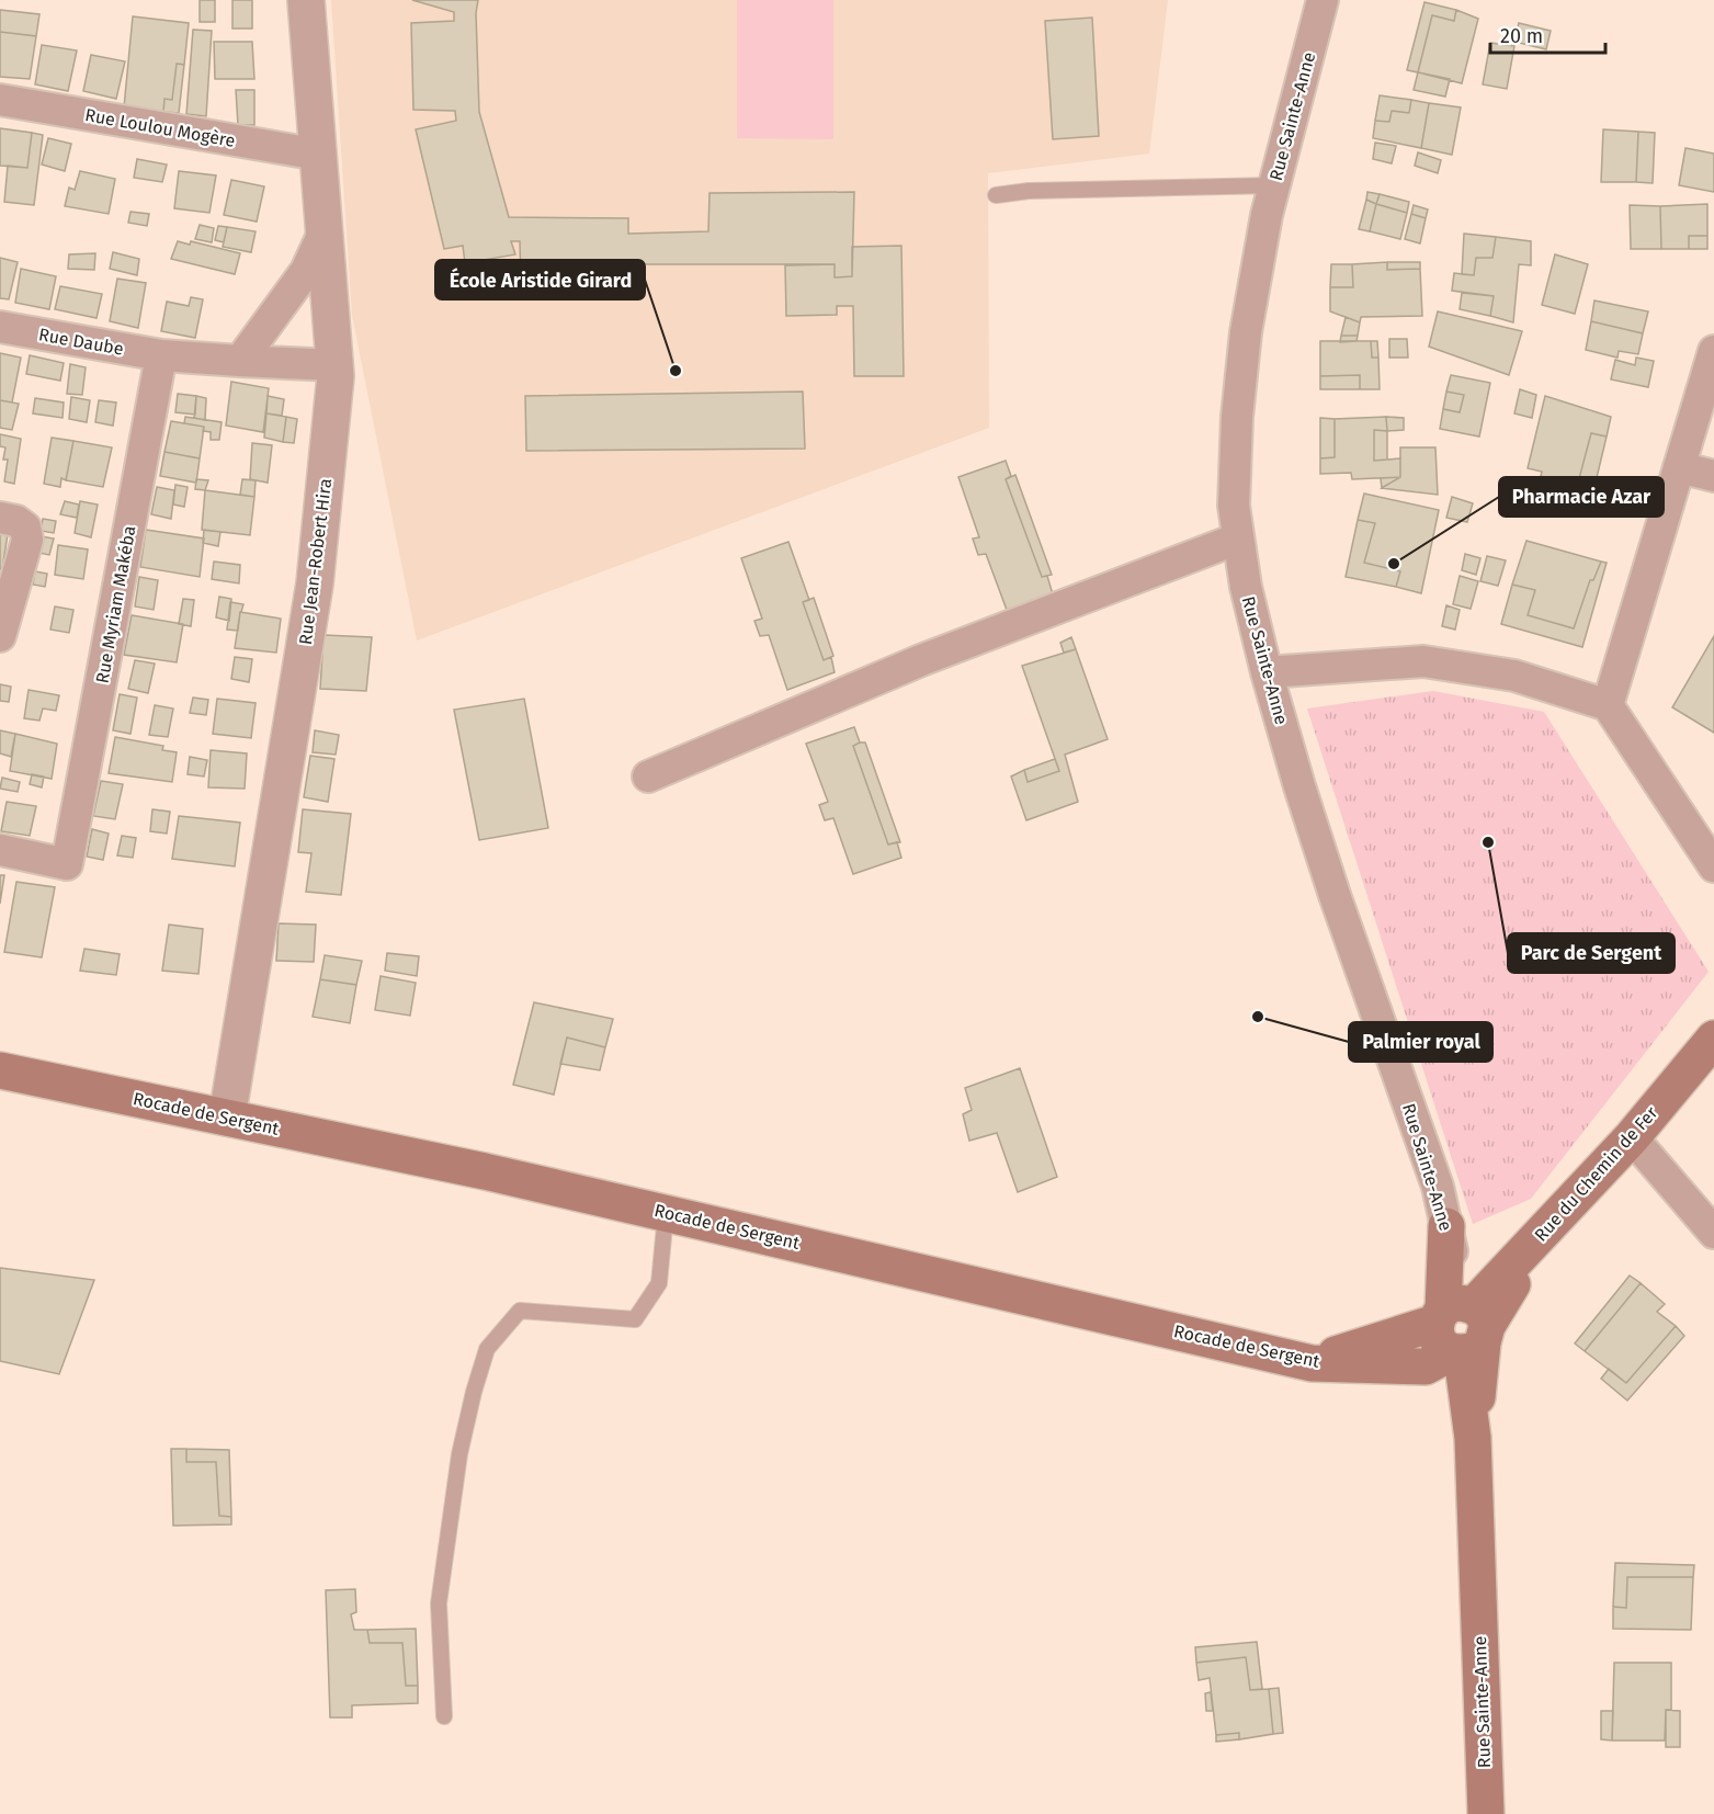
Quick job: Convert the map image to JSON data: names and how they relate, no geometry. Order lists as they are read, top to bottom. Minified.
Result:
{"streets":{"main road":["Rue Sainte-Anne","Rocade de Sergent","Rue du Chemin de Fer"],"street":["Rue Loulou Mogère","Rue Daube","Rue Jean-Robert Hira","Rue Myriam Makéba"]},"crossings":[["Rue Sainte-Anne","Rocade de Sergent"],["Rue Sainte-Anne","Rue du Chemin de Fer"],["Rue Loulou Mogère","Rue Jean-Robert Hira"],["Rue Daube","Rue Myriam Makéba"],["Rue Jean-Robert Hira","Rocade de Sergent"],["Rocade de Sergent","Rue du Chemin de Fer"]],"places":["École Aristide Girard","Pharmacie Azar","Parc de Sergent","Palmier royal"],"scale_bar":"20 m"}
